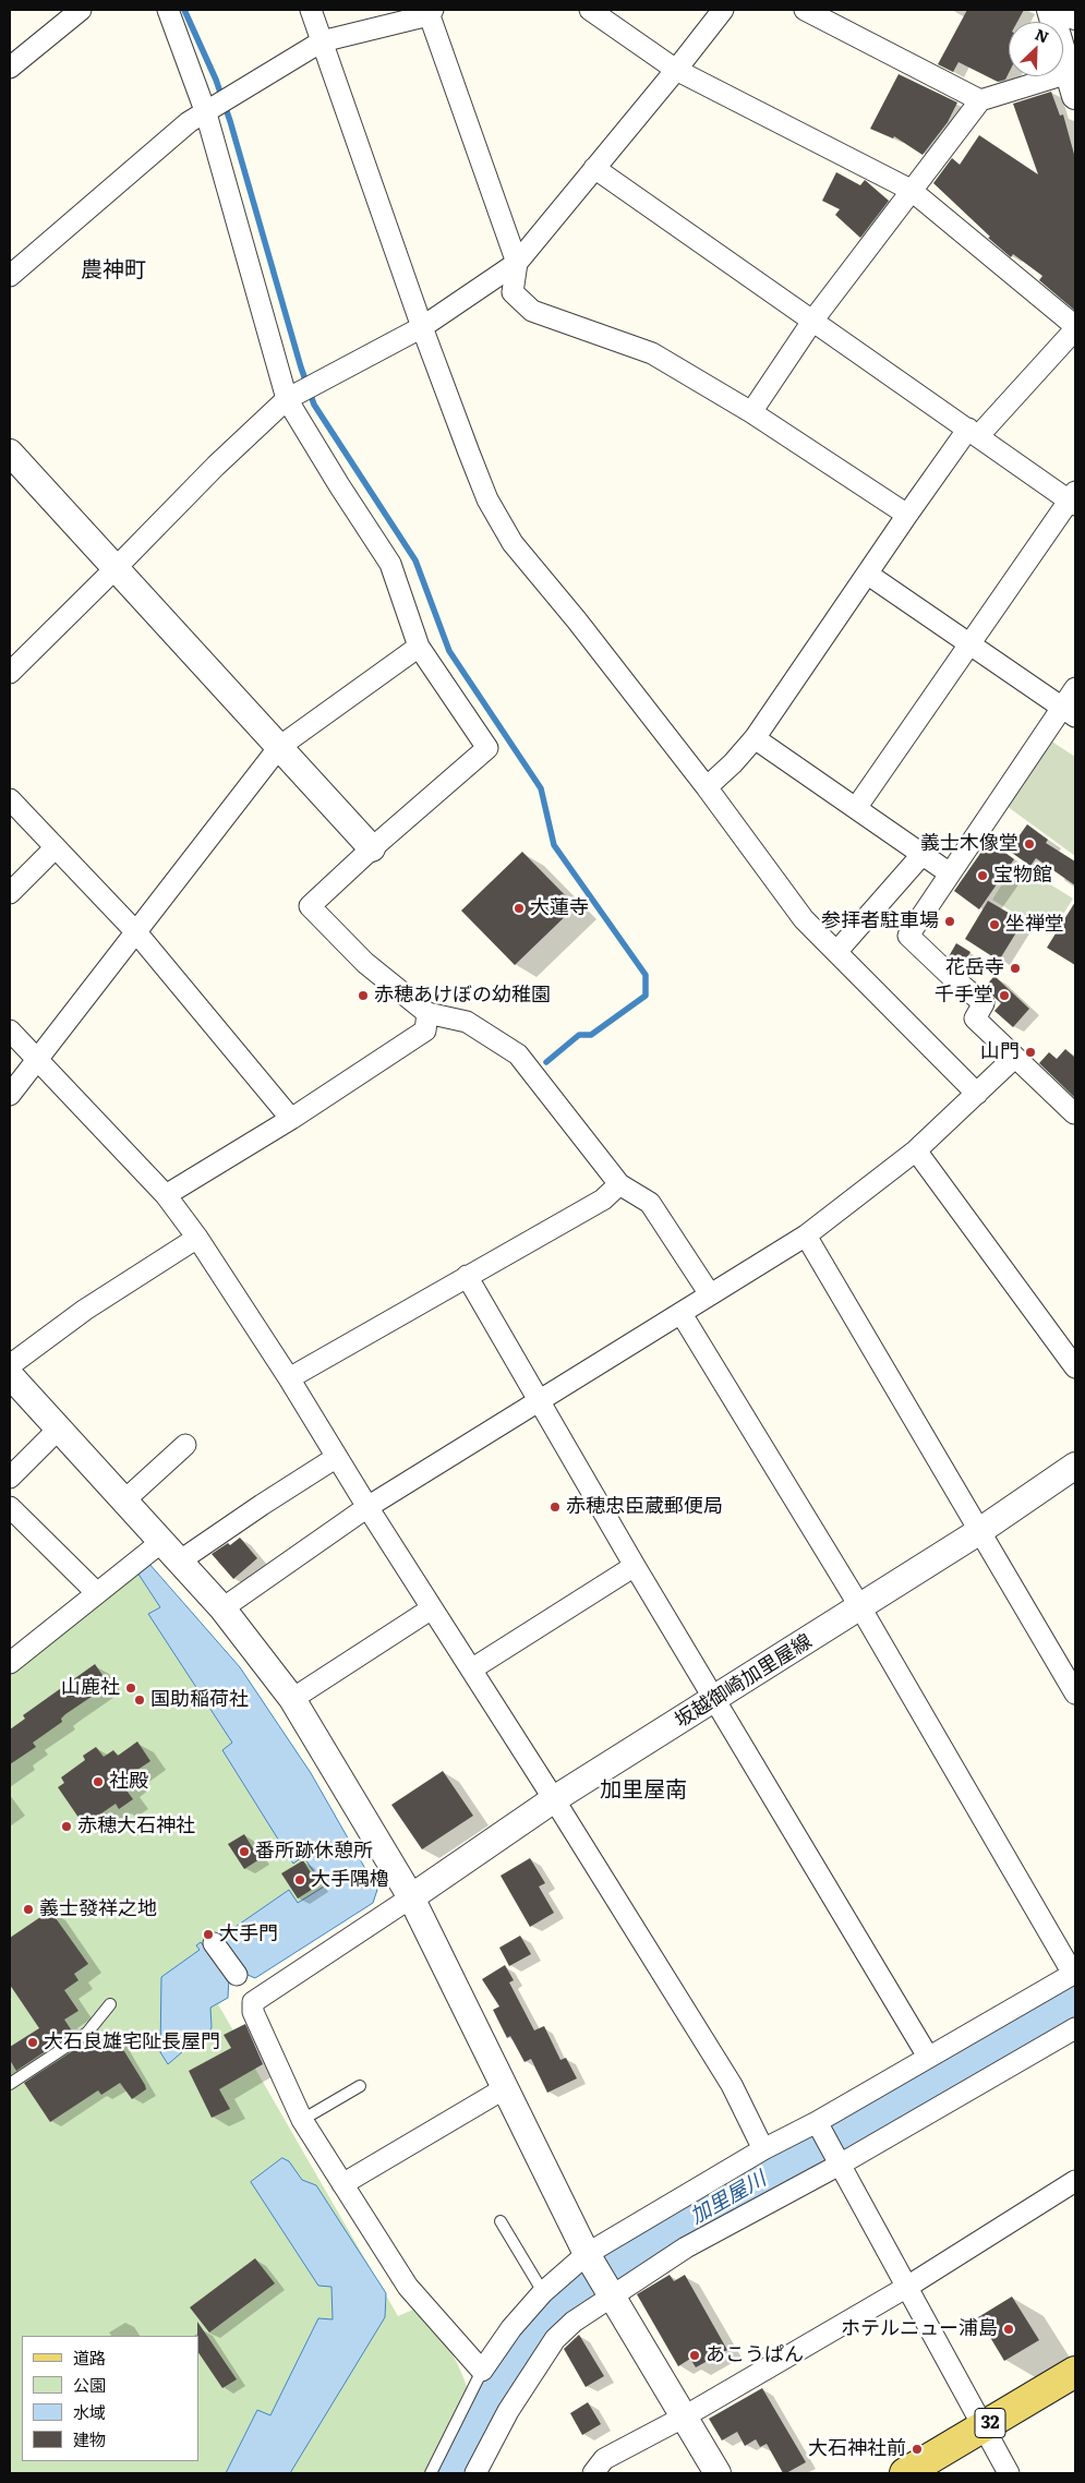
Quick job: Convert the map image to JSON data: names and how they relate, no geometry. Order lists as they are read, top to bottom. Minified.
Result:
{"streets":{"main road":["32"],"street":["坂越御崎加里屋線"]},"districts":["農神町","加里屋南"],"water":["加里屋川"],"places":["義士木像堂","宝物館","大蓮寺","参拝者駐車場","坐禅堂","花岳寺","赤穂あけぼの幼稚園","千手堂","山門","赤穂忠臣蔵郵便局","山鹿社","国助稲荷社","社殿","赤穂大石神社","番所跡休憩所","大手隅櫓","義士發祥之地","大手門","大石良雄宅阯長屋門","ホテルニュー浦島","あこうぱん","大石神社前"],"legend":["道路","公園","水域","建物"],"north":"top right"}
